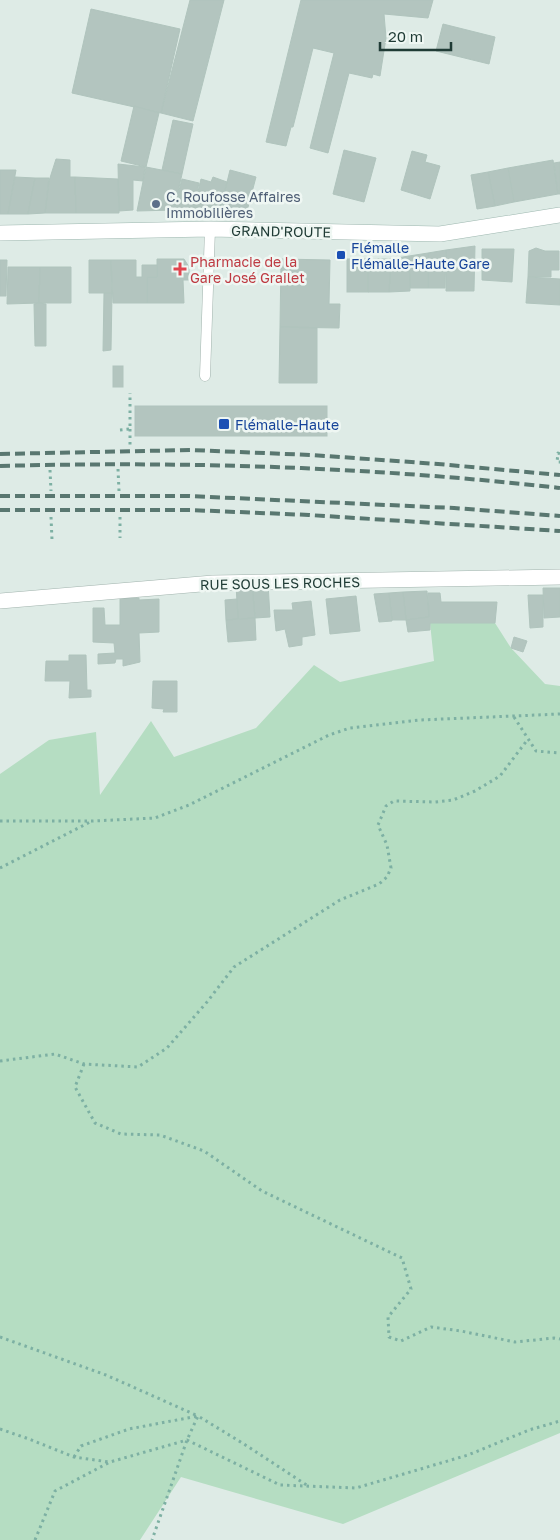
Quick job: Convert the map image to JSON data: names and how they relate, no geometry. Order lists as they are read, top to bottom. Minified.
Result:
{"streets":{"street":["GRAND'ROUTE","RUE SOUS LES ROCHES"]},"places":{"other":["C. Roufosse Affaires Immobilières"],"transit":["Flémalle Flémalle-Haute Gare","Flémalle-Haute"],"health":["Pharmacie de la Gare José Grailet"]},"scale_bar":"20 m"}
